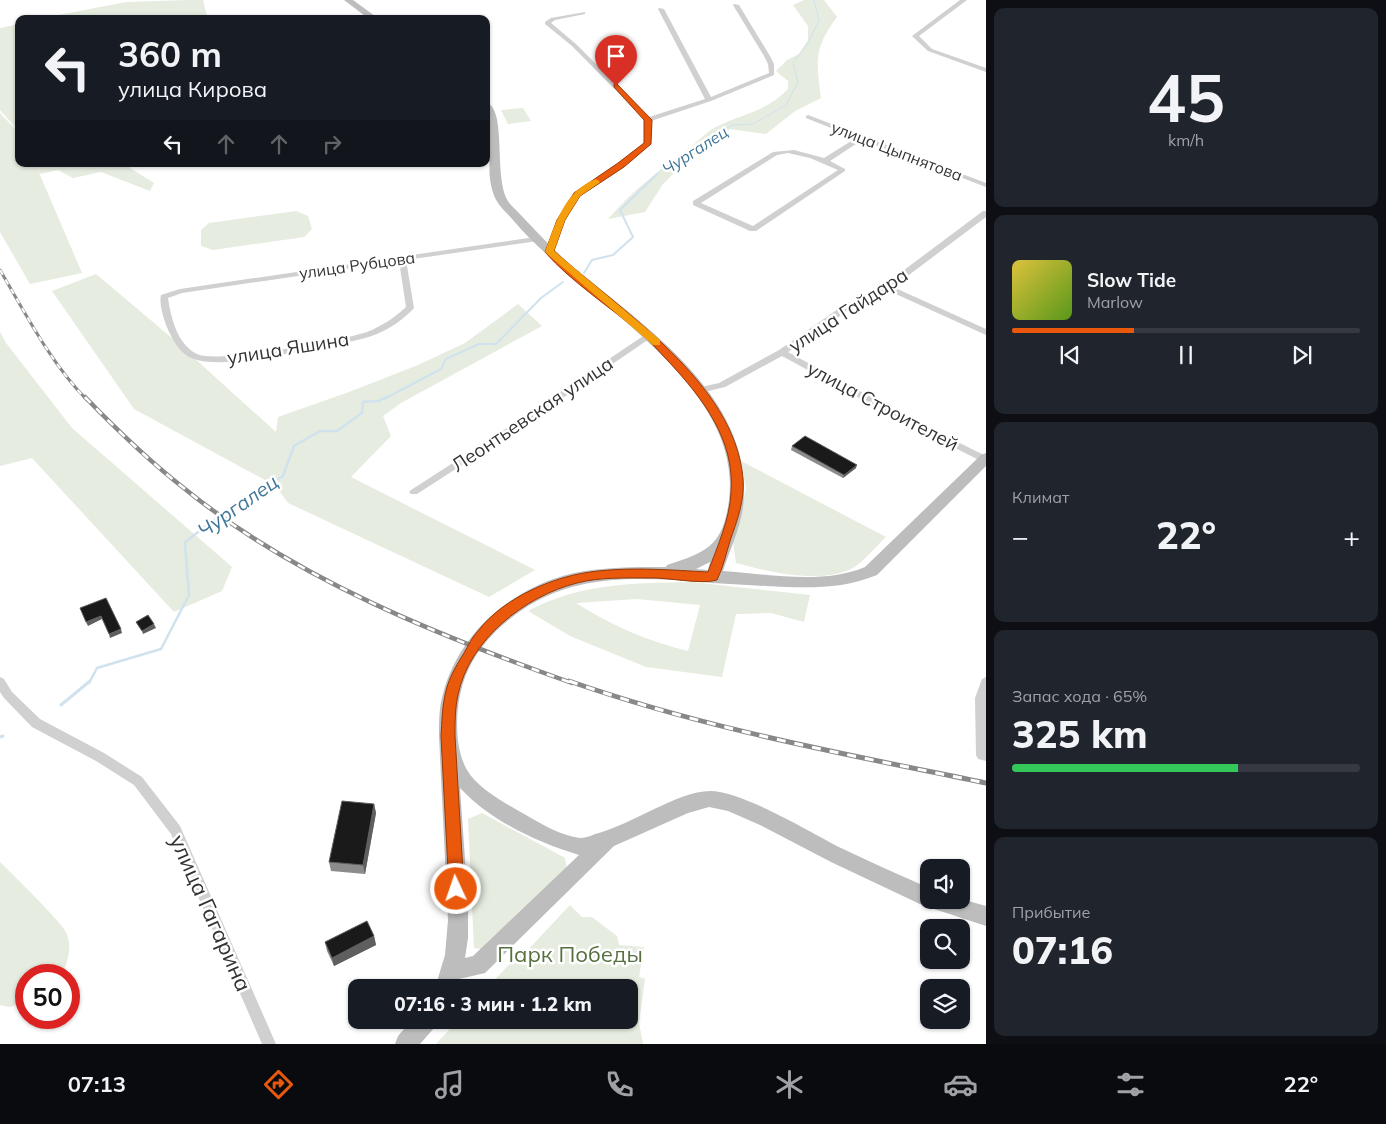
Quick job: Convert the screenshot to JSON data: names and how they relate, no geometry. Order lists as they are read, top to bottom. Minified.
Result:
{"streets":{"street":["улица Цыпнятова","улица Рубцова","улица Гайдара","улица Яшина","улица Строителей","Леонтьевская улица","улица Гагарина"]},"crossings":[["улица Рубцова","улица Яшина"],["улица Гайдара","улица Строителей"]],"water":["Чургалец"],"parks":["Парк Победы"],"page":{"tile":[["45","km/h"],"Климат",["Запас хода · 65%","325 km"],["Прибытие","07:16"]],"turn":["360 m","улица Кирова"],"song":["Slow Tide","Marlow"],"heat":["−","22°","+"],"limit":"50","trip":"07:16 · 3 мин · 1.2 km","tabs":["07:13","22°"]}}
